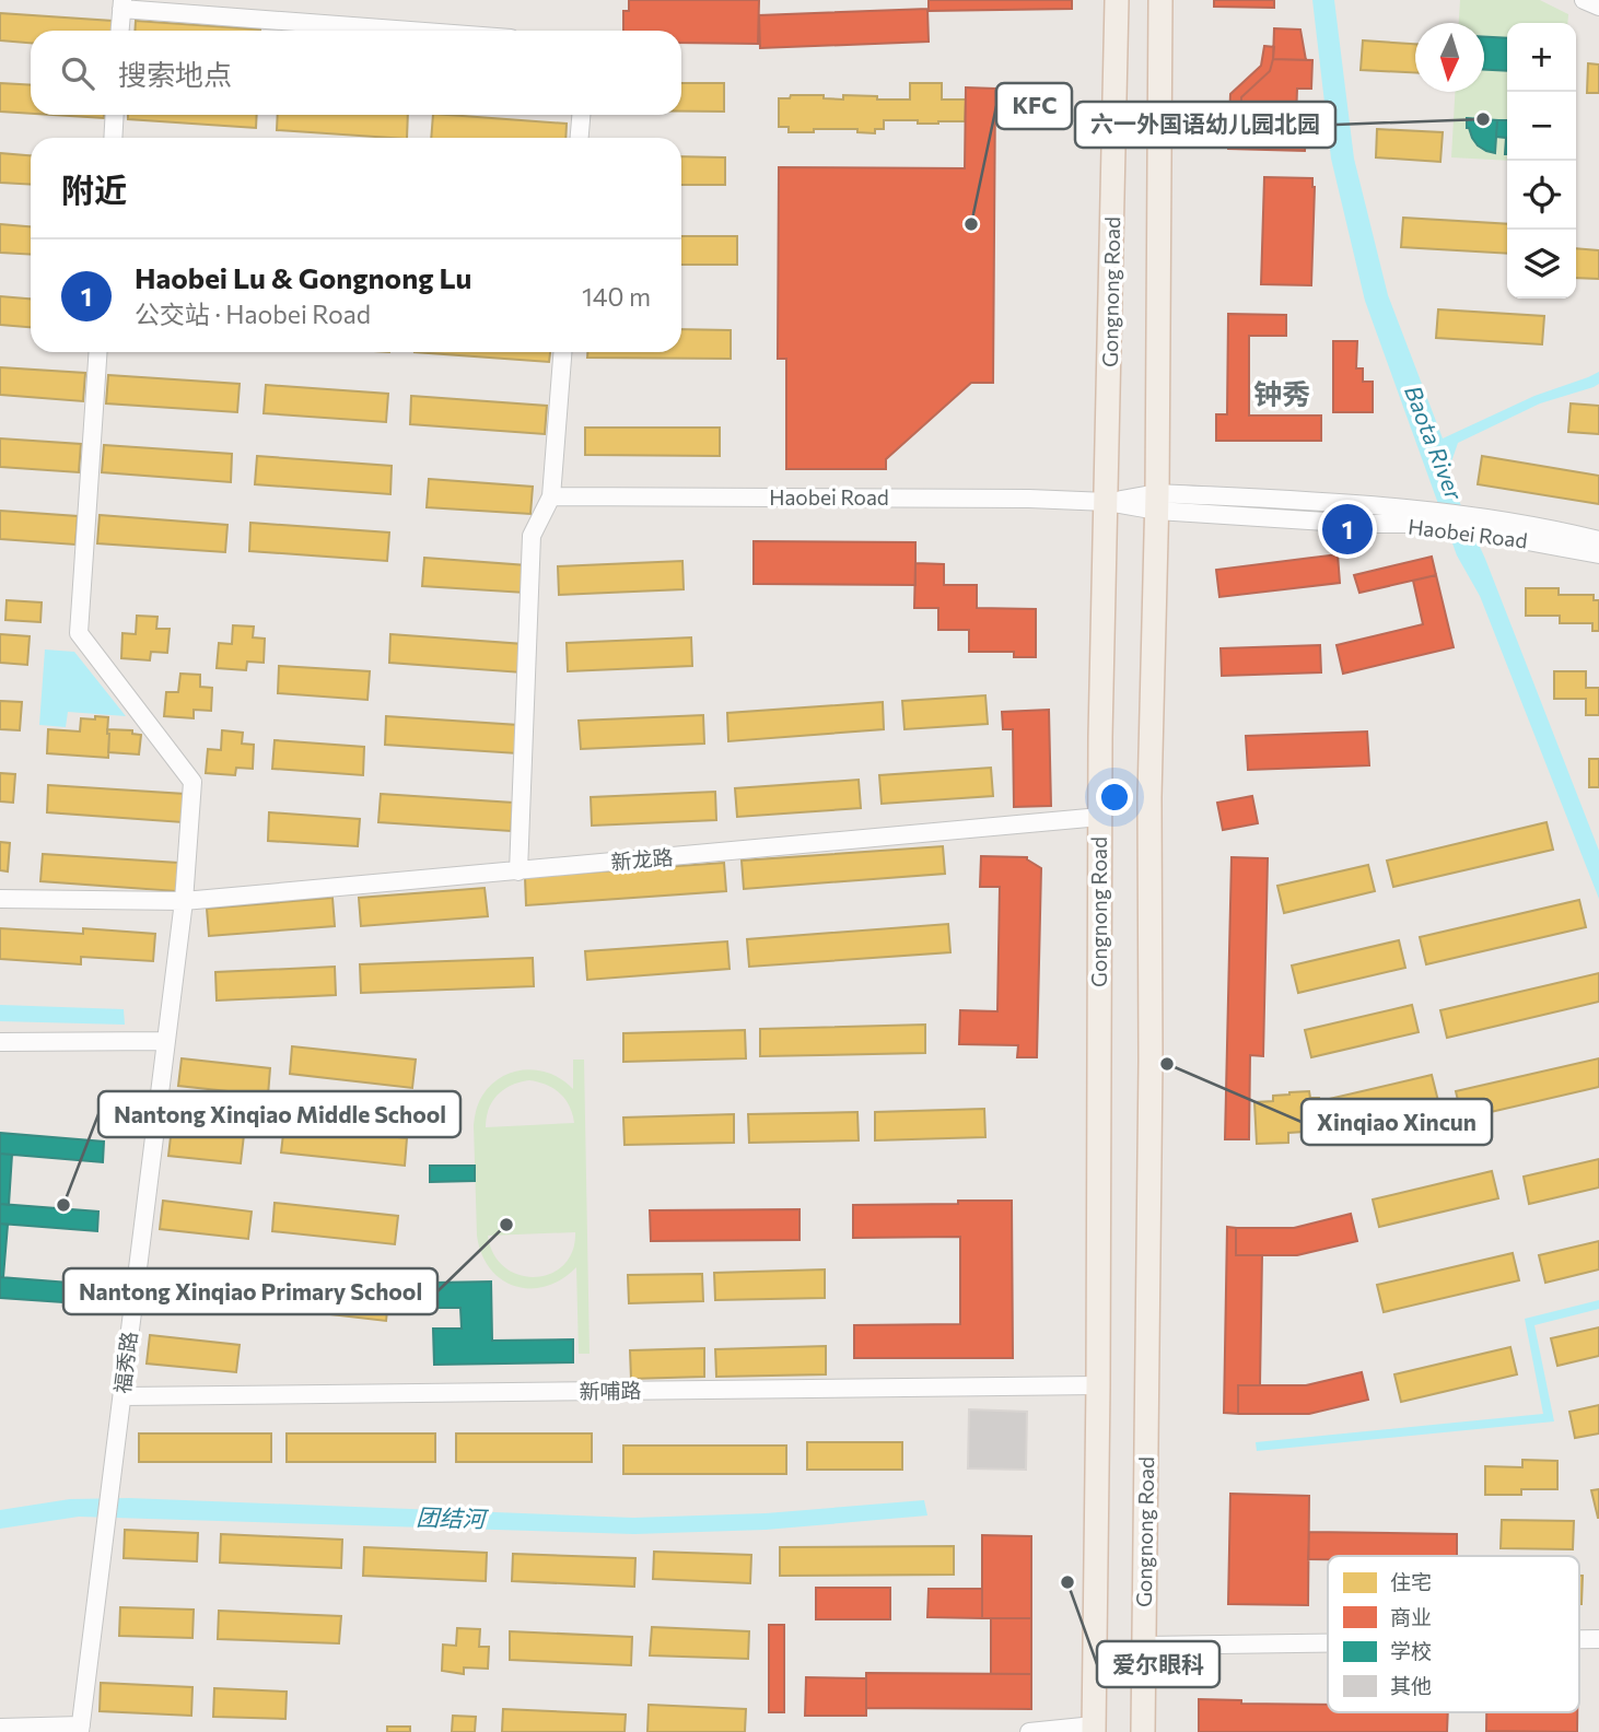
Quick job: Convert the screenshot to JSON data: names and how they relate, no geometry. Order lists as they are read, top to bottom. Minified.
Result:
{"streets":{"main road":["Gongnong Road"],"street":["Haobei Road","新龙路","福秀路","新哺路"]},"crossings":[["Gongnong Road","Haobei Road"],["Gongnong Road","新龙路"],["Gongnong Road","新哺路"],["新龙路","福秀路"],["福秀路","新哺路"]],"districts":["钟秀"],"water":["Baota River","团结河"],"places":["六一外国语幼儿园北园","KFC","Xinqiao Xincun","Nantong Xinqiao Middle School","Nantong Xinqiao Primary School","爱尔眼科"],"legend":["住宅","商业","学校","其他"],"north":"bottom","page":{"map_buttons":["+","−"],"search":"搜索地点","heading":"附近","list":[{"mark":"1","name":"Haobei Lu & Gongnong Lu","note":"公交站 · Haobei Road","value":"140 m"}],"pins":"1"}}
